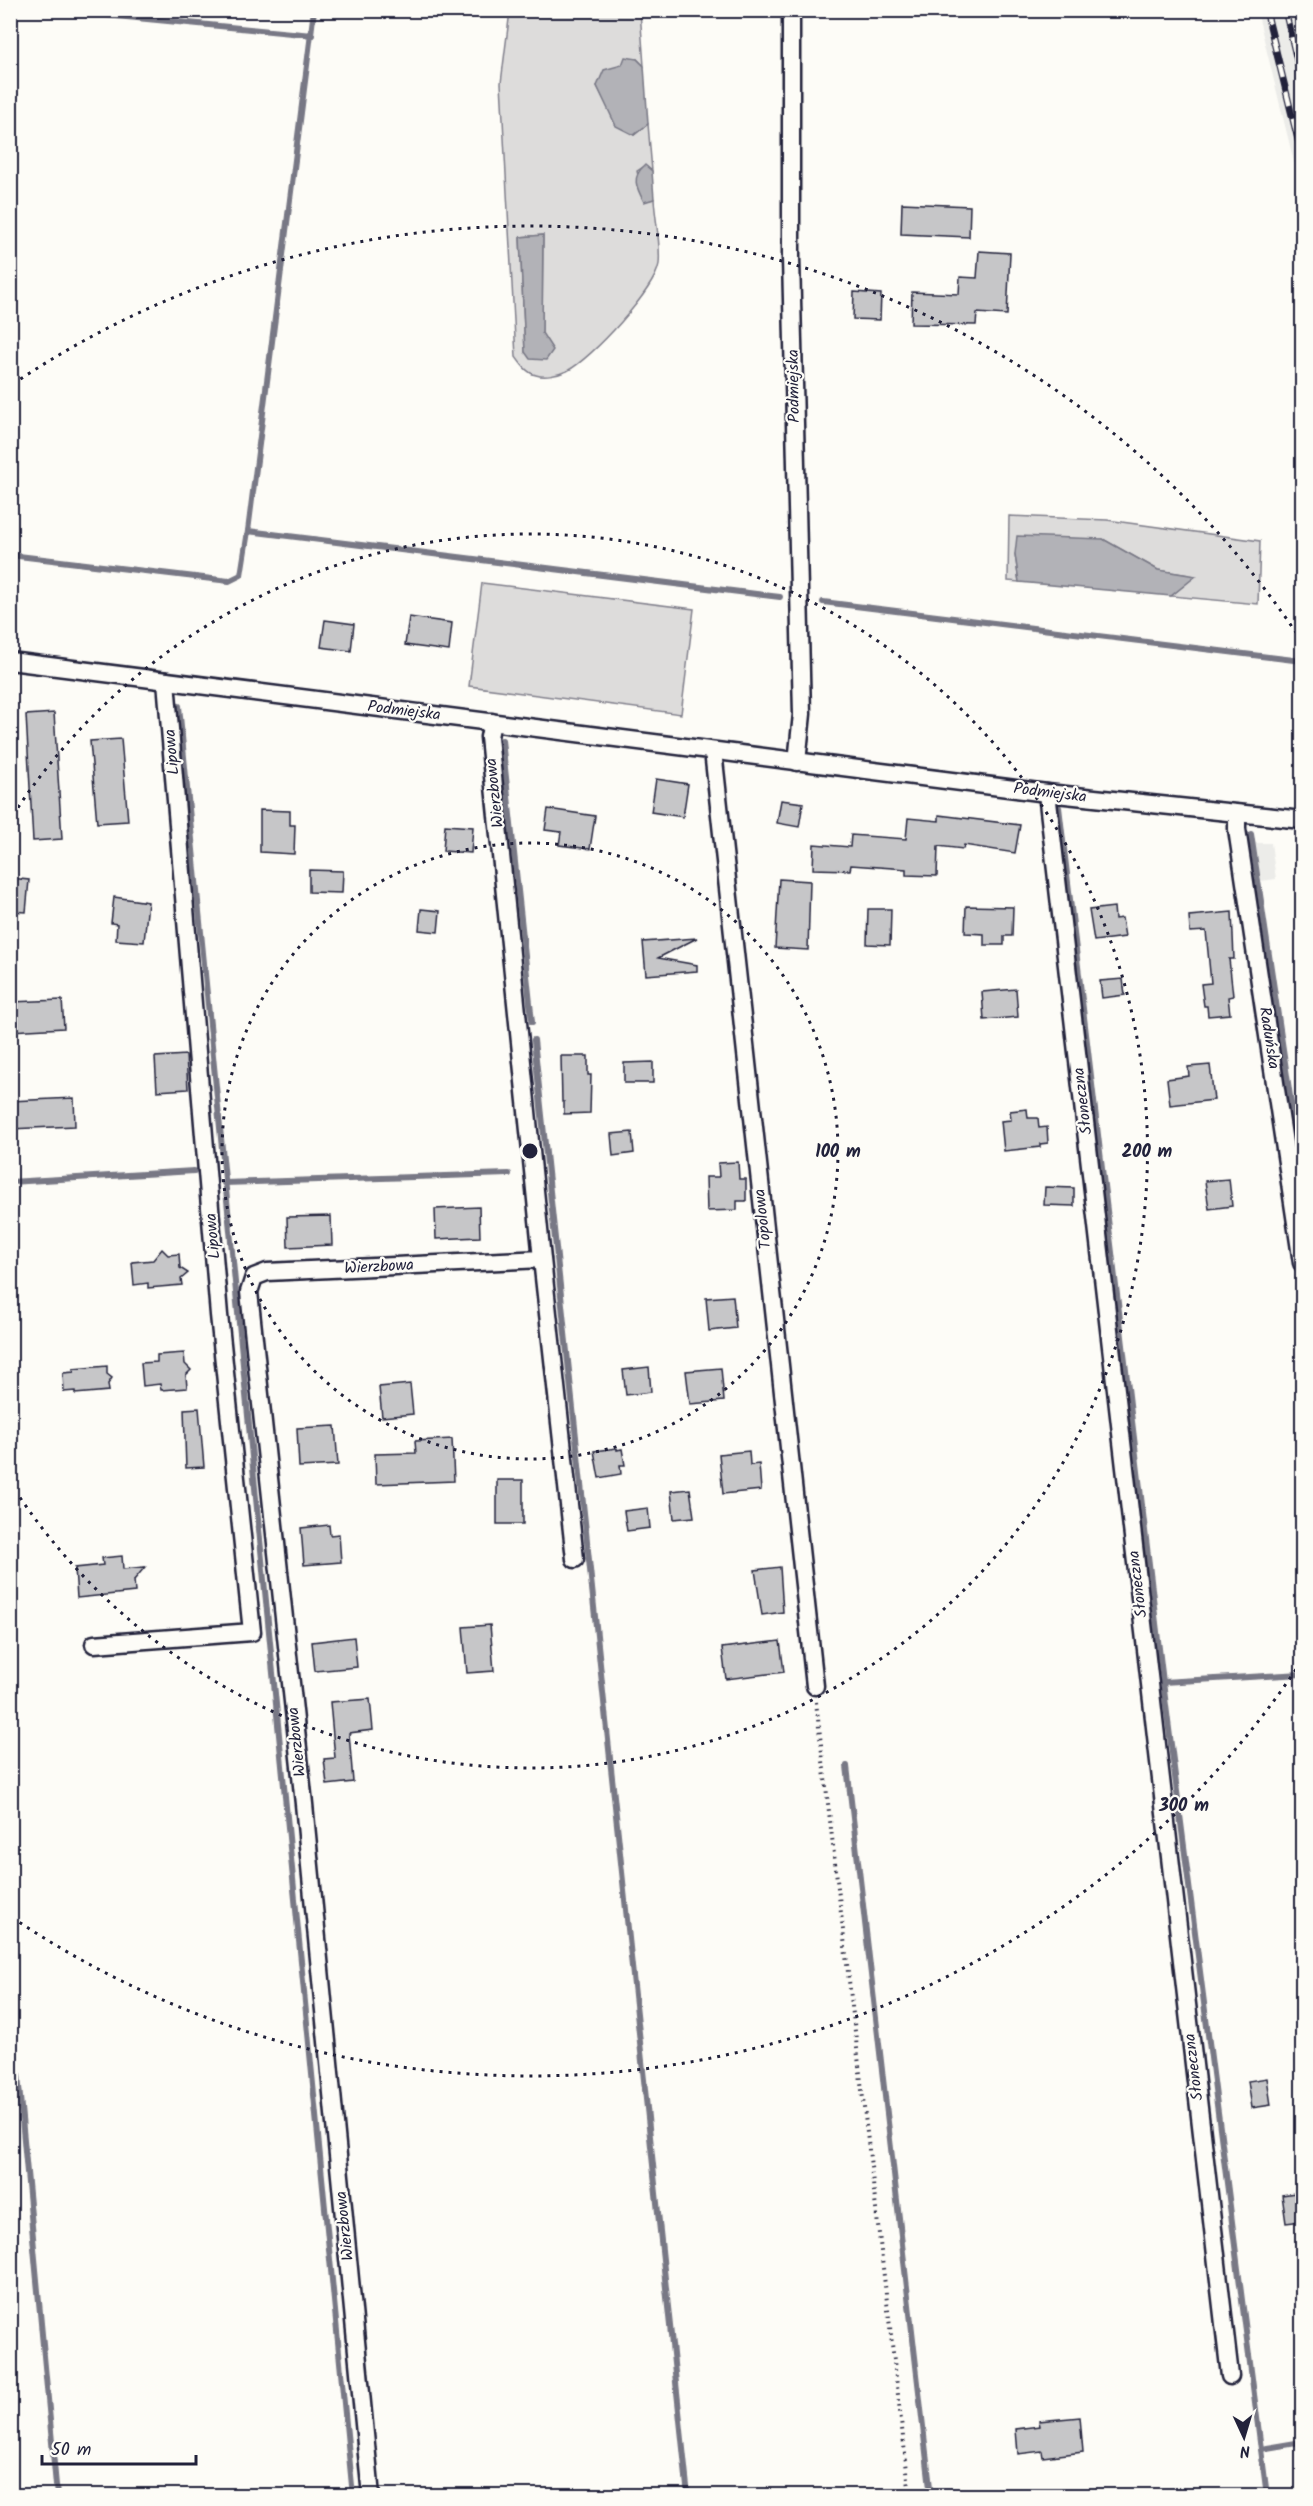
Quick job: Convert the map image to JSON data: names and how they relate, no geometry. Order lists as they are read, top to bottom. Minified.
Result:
{"streets":{"street":["Podmiejska","Lipowa","Wierzbowa","Raduńska","Słoneczna","Topolowa"]},"crossings":[["Podmiejska","Lipowa"],["Podmiejska","Wierzbowa"],["Podmiejska","Raduńska"],["Podmiejska","Słoneczna"],["Podmiejska","Topolowa"]],"scale_bar":"50 m","north":"bottom","rings":["100 m","200 m","300 m"]}
